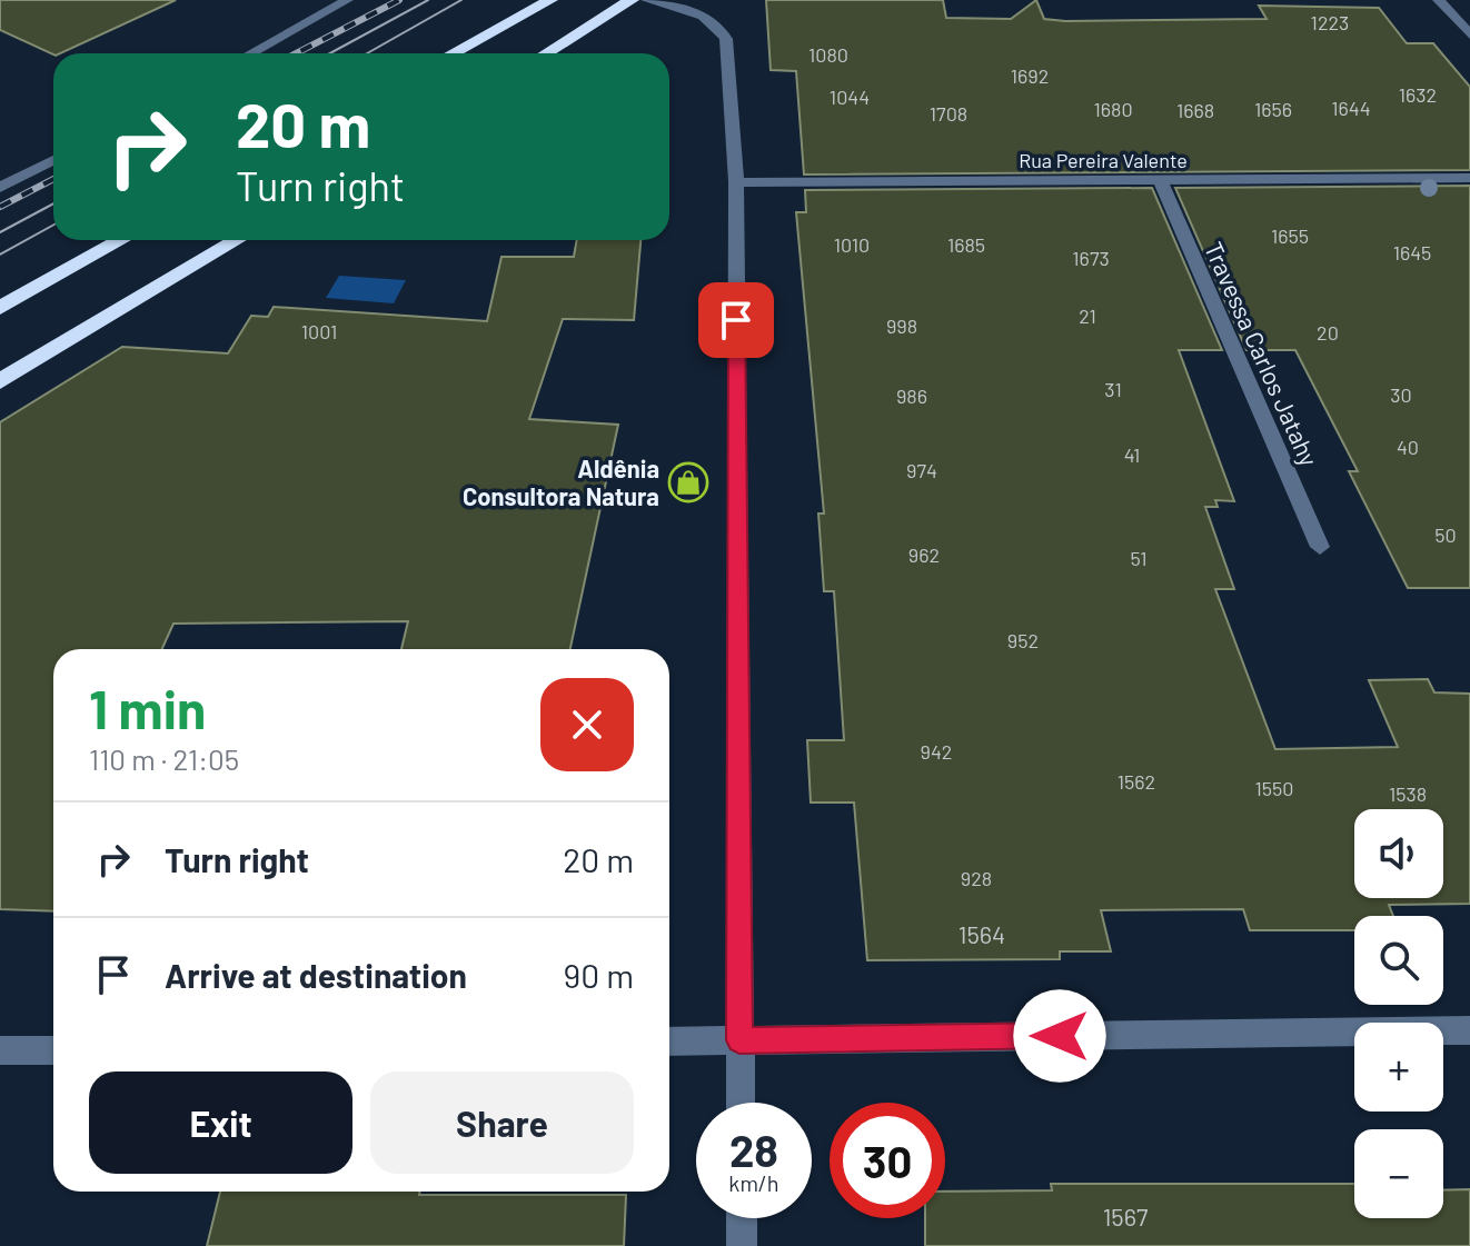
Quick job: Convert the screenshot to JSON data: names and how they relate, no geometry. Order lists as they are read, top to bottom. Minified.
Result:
{"streets":{"street":["Rua Pereira Valente","Travessa Carlos Jatahy"]},"crossings":[["Rua Pereira Valente","Travessa Carlos Jatahy"]],"places":{"shop":["Aldênia Consultora Natura"]},"house_numbers":["1223","1080","1692","1632","1044","1644","1680","1656","1668","1708","1655","1010","1685","1645","1673","21","998","1001","20","31","30","986","40","41","974","50","962","51","952","942","1562","1550","1538","928","1564","1567"],"page":{"turn":["20 m","Turn right"],"heading":["1 min","110 m · 21:05"],"list":[{"name":"Turn right","value":"20 m"},{"name":"Arrive at destination","value":"90 m"}],"map_buttons":["+","−"],"buttons":["Exit","Share"],"speed":"28 km/h","limit":"30"}}
